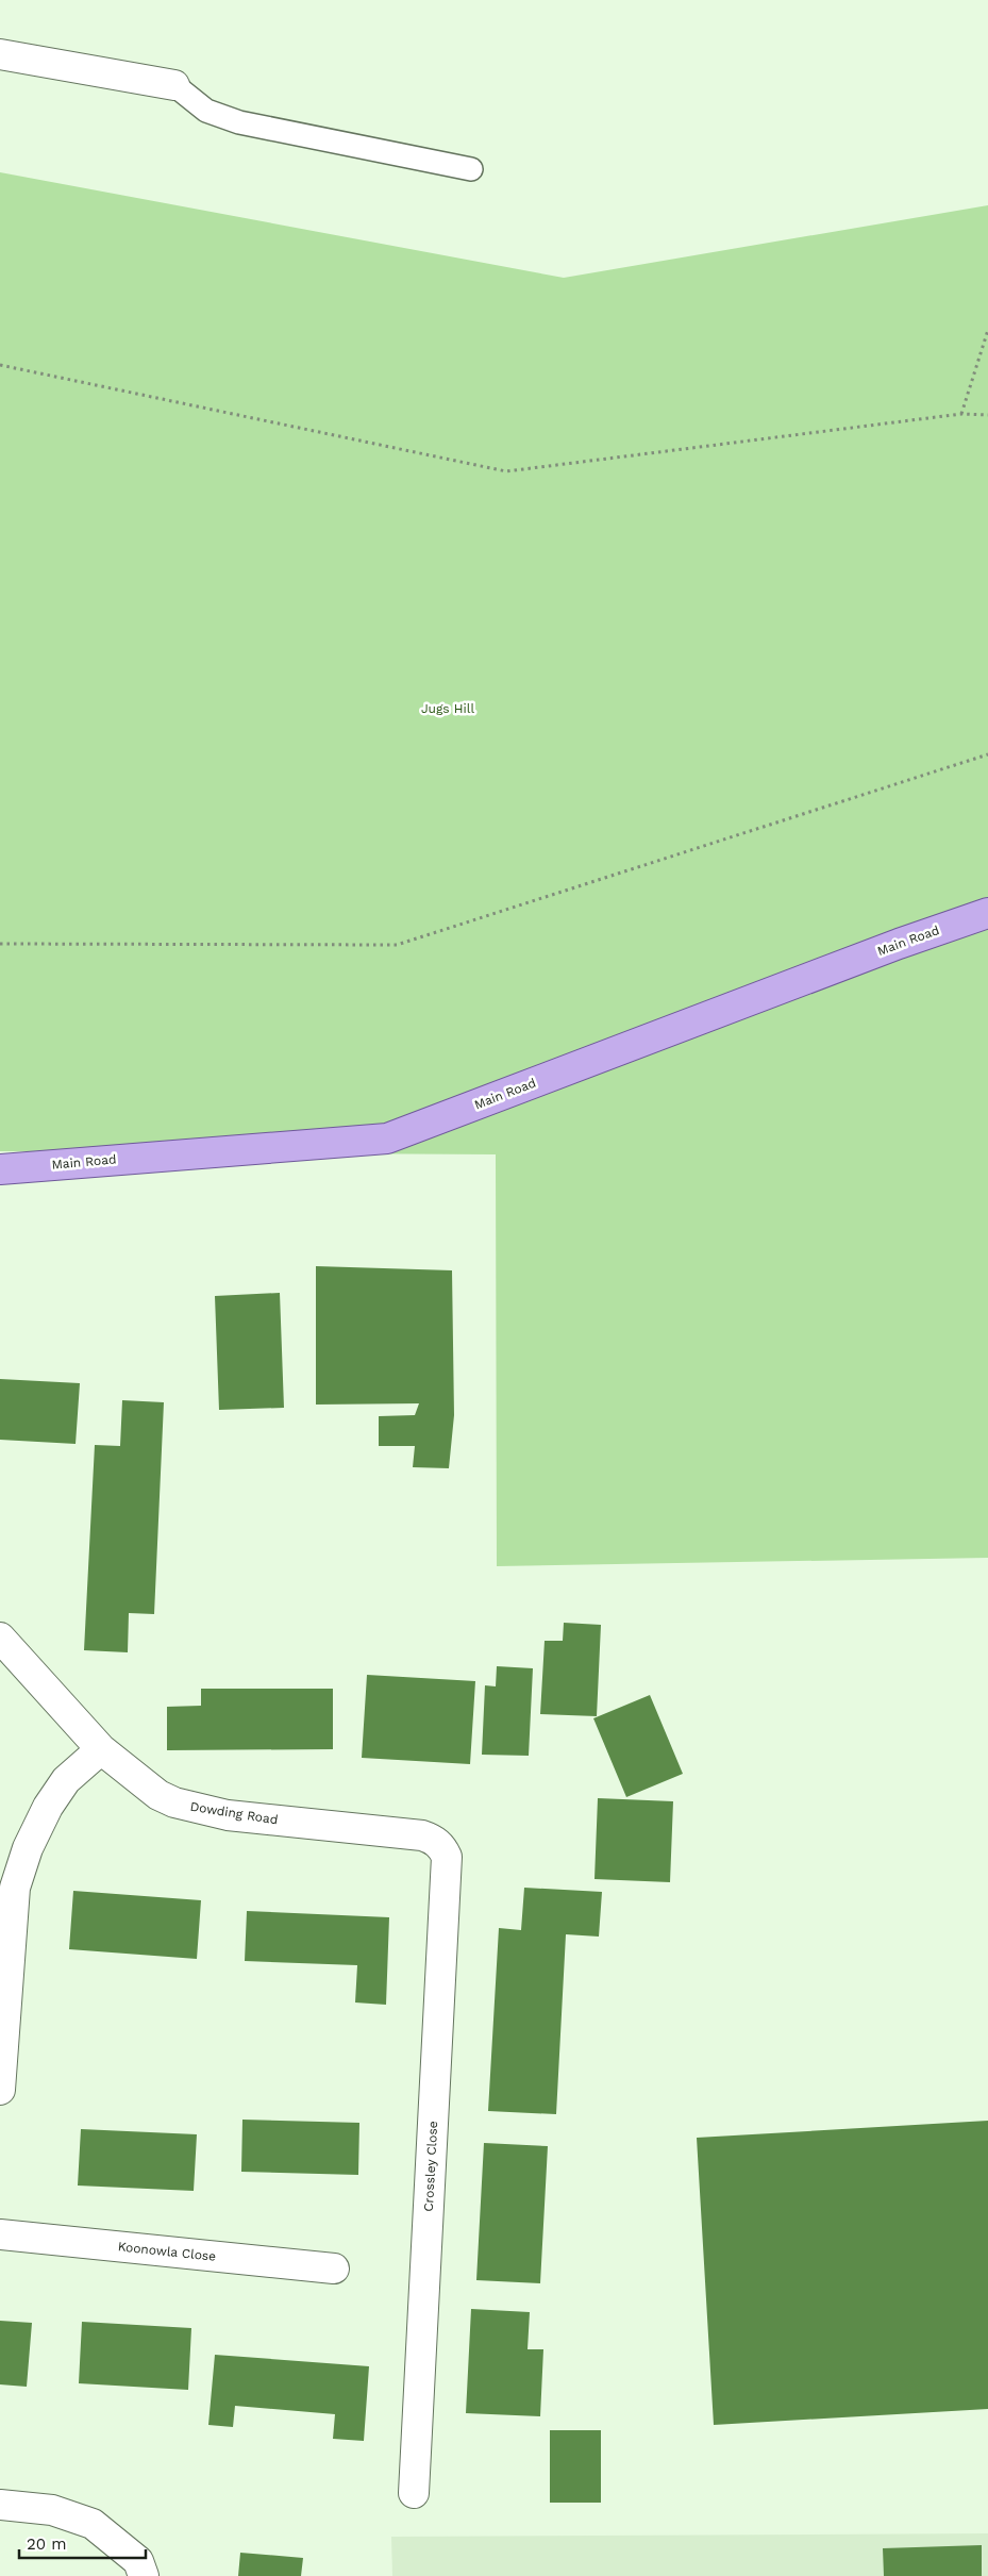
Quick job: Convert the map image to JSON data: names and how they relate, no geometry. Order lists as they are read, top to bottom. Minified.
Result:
{"streets":{"main road":["Main Road"],"street":["Dowding Road","Crossley Close","Koonowla Close"]},"crossings":[["Dowding Road","Crossley Close"]],"parks":["Jugs Hill"],"scale_bar":"20 m"}
